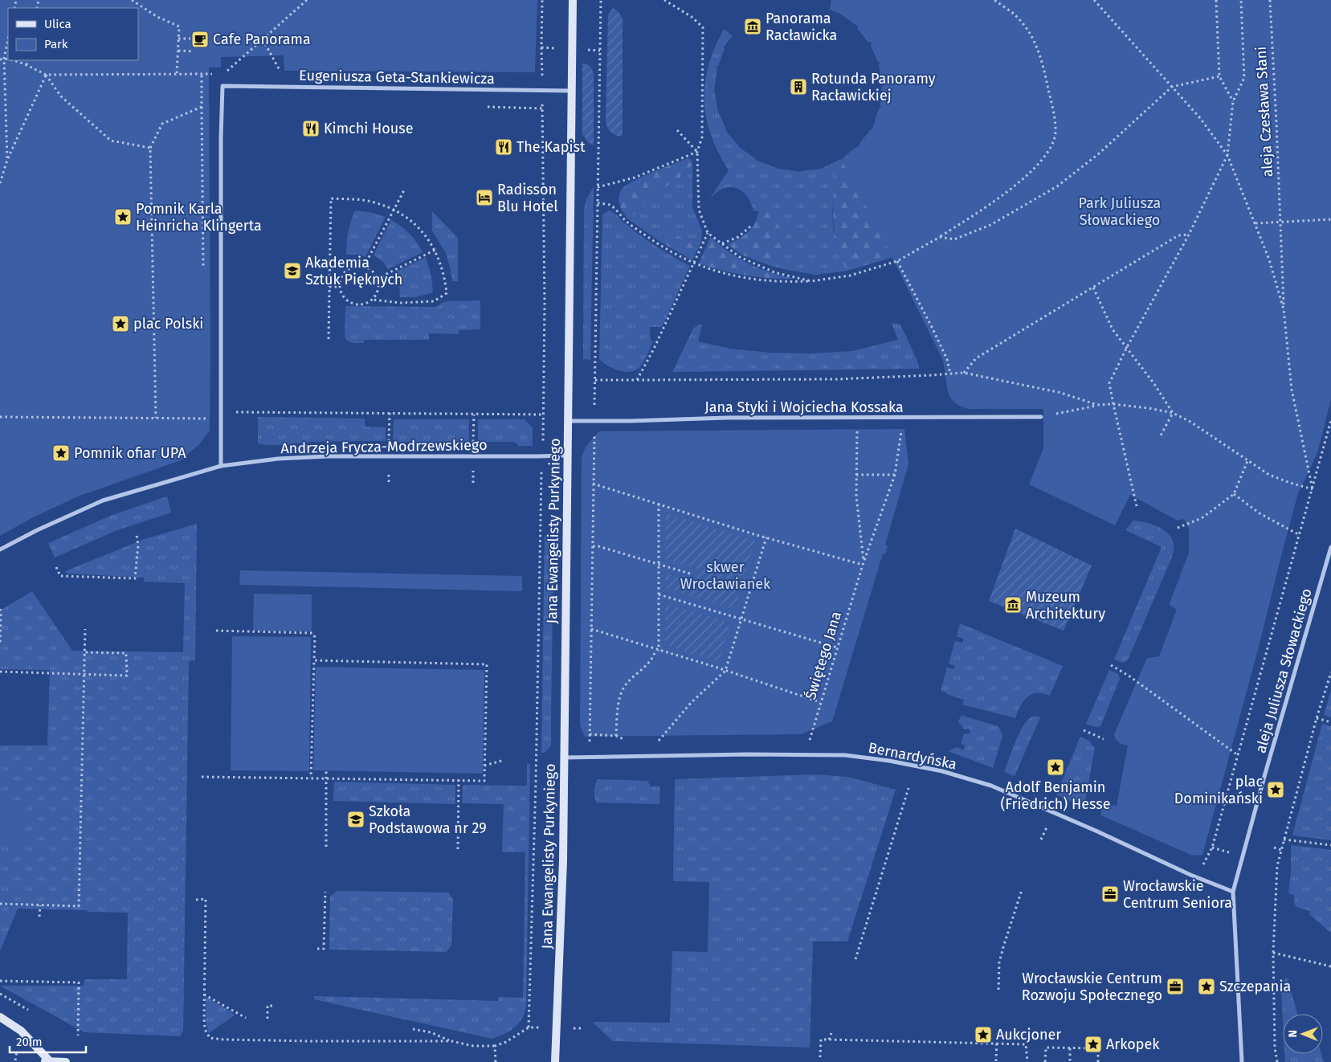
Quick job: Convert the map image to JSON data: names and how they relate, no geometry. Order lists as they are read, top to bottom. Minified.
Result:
{"streets":{"street":["Eugeniusza Geta-Stankiewicza","Jana Styki i Wojciecha Kossaka","Andrzeja Frycza-Modrzewskiego","Jana Ewangelisty Purkyniego","aleja Juliusza Słowackiego","Bernardyńska"],"path":["aleja Czesława Słani","Świętego Jana"]},"crossings":[["Eugeniusza Geta-Stankiewicza","Jana Ewangelisty Purkyniego"],["Jana Styki i Wojciecha Kossaka","Jana Ewangelisty Purkyniego"],["Jana Styki i Wojciecha Kossaka","Świętego Jana"],["Andrzeja Frycza-Modrzewskiego","Jana Ewangelisty Purkyniego"],["Jana Ewangelisty Purkyniego","Bernardyńska"],["Świętego Jana","Bernardyńska"],["aleja Juliusza Słowackiego","Bernardyńska"]],"parks":["Park Juliusza Słowackiego","skwer Wrocławianek"],"places":{"museum":["Panorama Racławicka","Muzeum Architektury"],"cafe":["Cafe Panorama"],"building":["Rotunda Panoramy Racławickiej"],"restaurant":["Kimchi House","The Kapist"],"hotel":["Radisson Blu Hotel"],"place":["Pomnik Karla Heinricha Klingerta","plac Polski","Pomnik ofiar UPA","Adolf Benjamin (Friedrich) Hesse","plac Dominikański","Szczepania","Aukcjoner","Arkopek"],"school or university":["Akademia Sztuk Pięknych","Szkoła Podstawowa nr 29"],"office":["Wrocławskie Centrum Seniora","Wrocławskie Centrum Rozwoju Społecznego"]},"legend":["Ulica","Park"],"scale_bar":"20 m","north":"left"}
